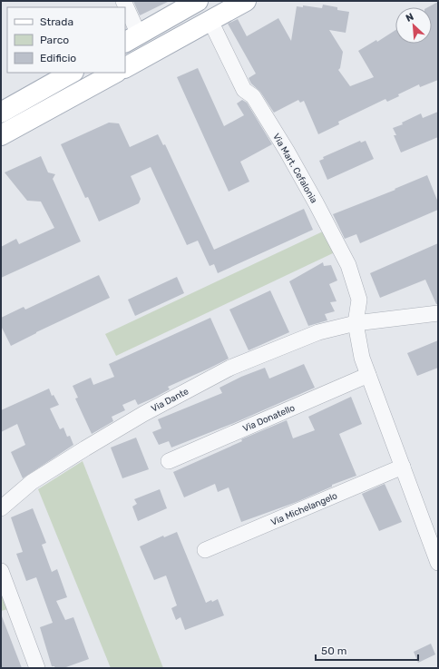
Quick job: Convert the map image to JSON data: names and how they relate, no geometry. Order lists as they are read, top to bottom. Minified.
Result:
{"streets":{"street":["Via Mart. Cefalonia","Via Dante","Via Donatello","Via Michelangelo"]},"crossings":[["Via Mart. Cefalonia","Via Dante"],["Via Mart. Cefalonia","Via Donatello"],["Via Mart. Cefalonia","Via Michelangelo"]],"legend":["Strada","Parco","Edificio"],"scale_bar":"50 m","north":"top left"}
